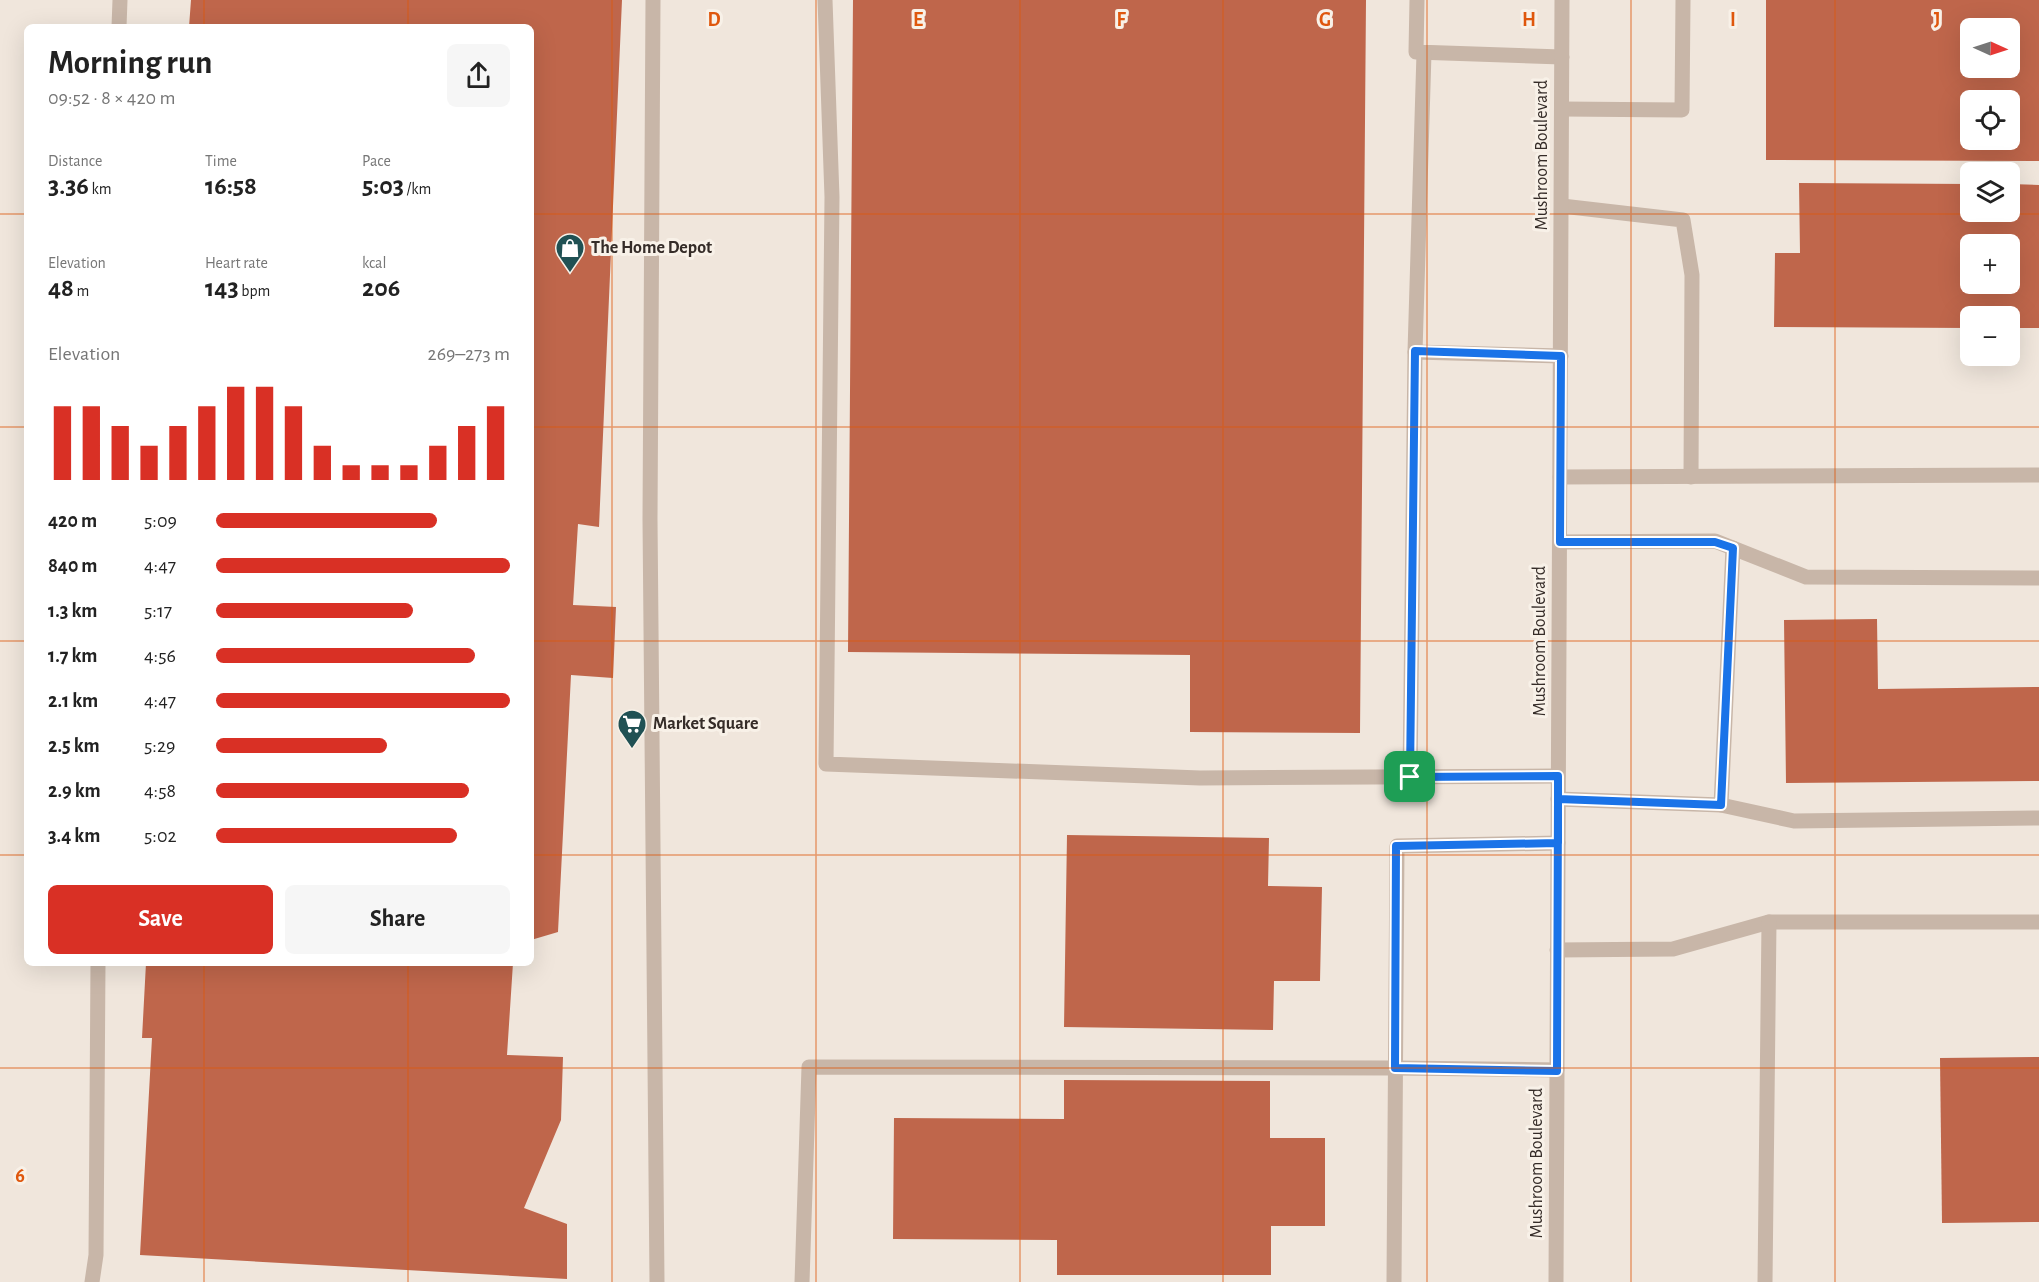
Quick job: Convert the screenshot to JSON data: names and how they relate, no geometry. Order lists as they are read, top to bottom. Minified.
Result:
{"streets":{"street":["Mushroom Boulevard"]},"places":{"shop":["The Home Depot"],"supermarket":["Market Square"]},"north":"right","page":{"map_buttons":["+","−"],"heading":["Morning run","09:52 · 8 × 420 m"],"stats":[["Distance","3.36 km"],["Time","16:58"],["Pace","5:03 /km"],["Elevation","48 m"],["Heart rate","143 bpm"],["kcal","206"]],"chart":["Elevation","269–273 m"],"list":[{"name":"420 m","note":"5:09"},{"name":"840 m","note":"4:47"},{"name":"1.3 km","note":"5:17"},{"name":"1.7 km","note":"4:56"},{"name":"2.1 km","note":"4:47"},{"name":"2.5 km","note":"5:29"},{"name":"2.9 km","note":"4:58"},{"name":"3.4 km","note":"5:02"}],"buttons":["Save","Share"]},"grid":{"columns":["D","E","F","G","H","I","J"],"rows":["6"]}}
